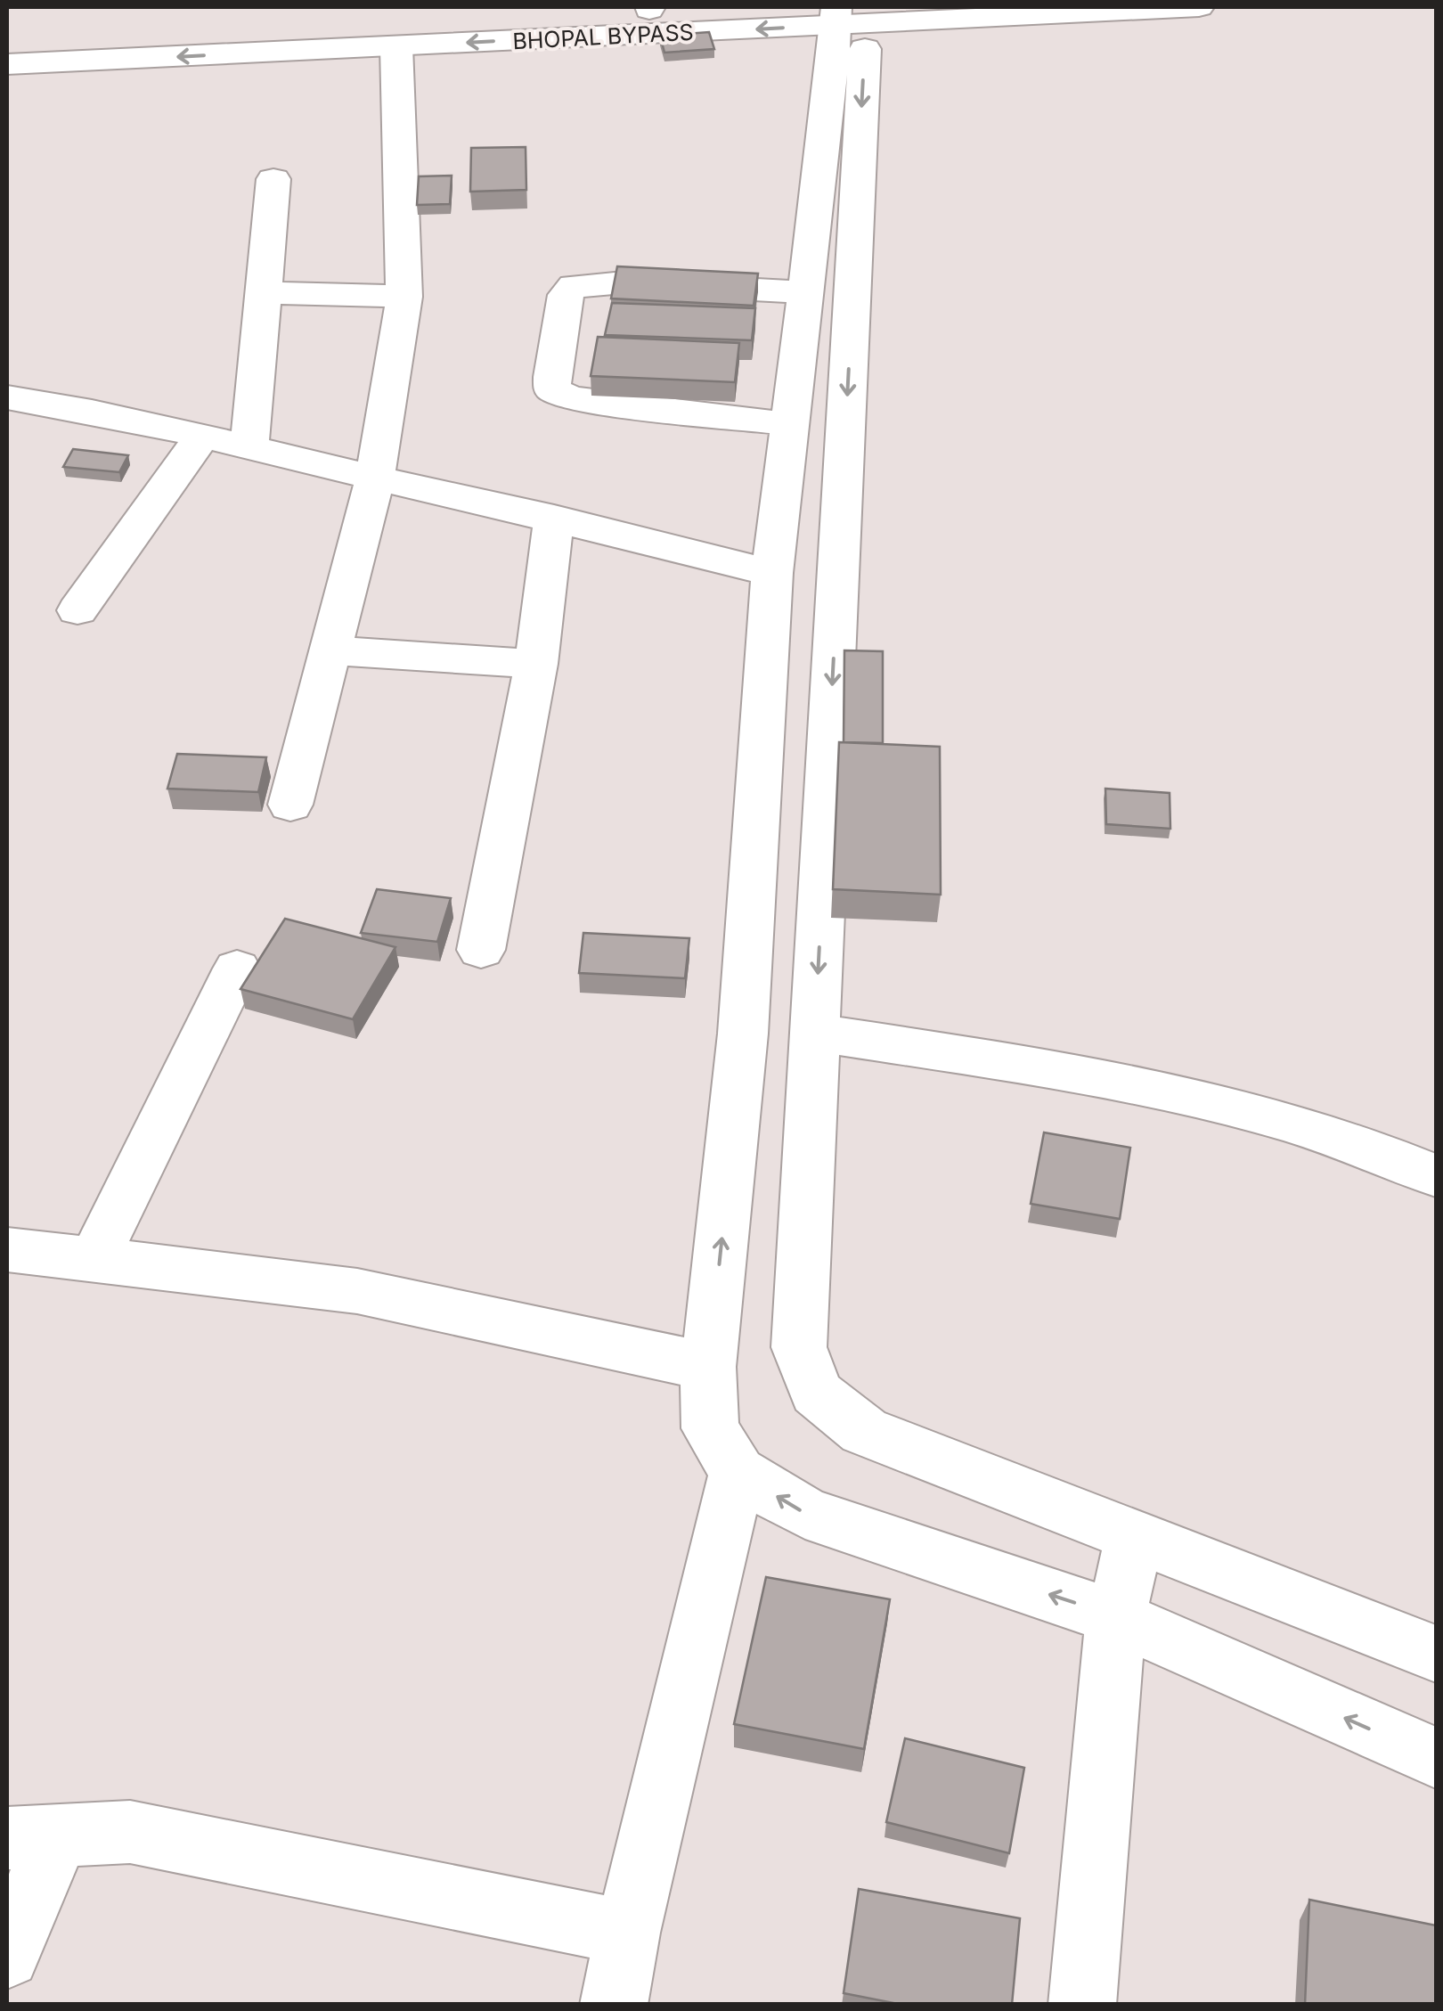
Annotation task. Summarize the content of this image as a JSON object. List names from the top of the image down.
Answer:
{
  "streets": {
    "street": ["BHOPAL BYPASS"]
  }
}
